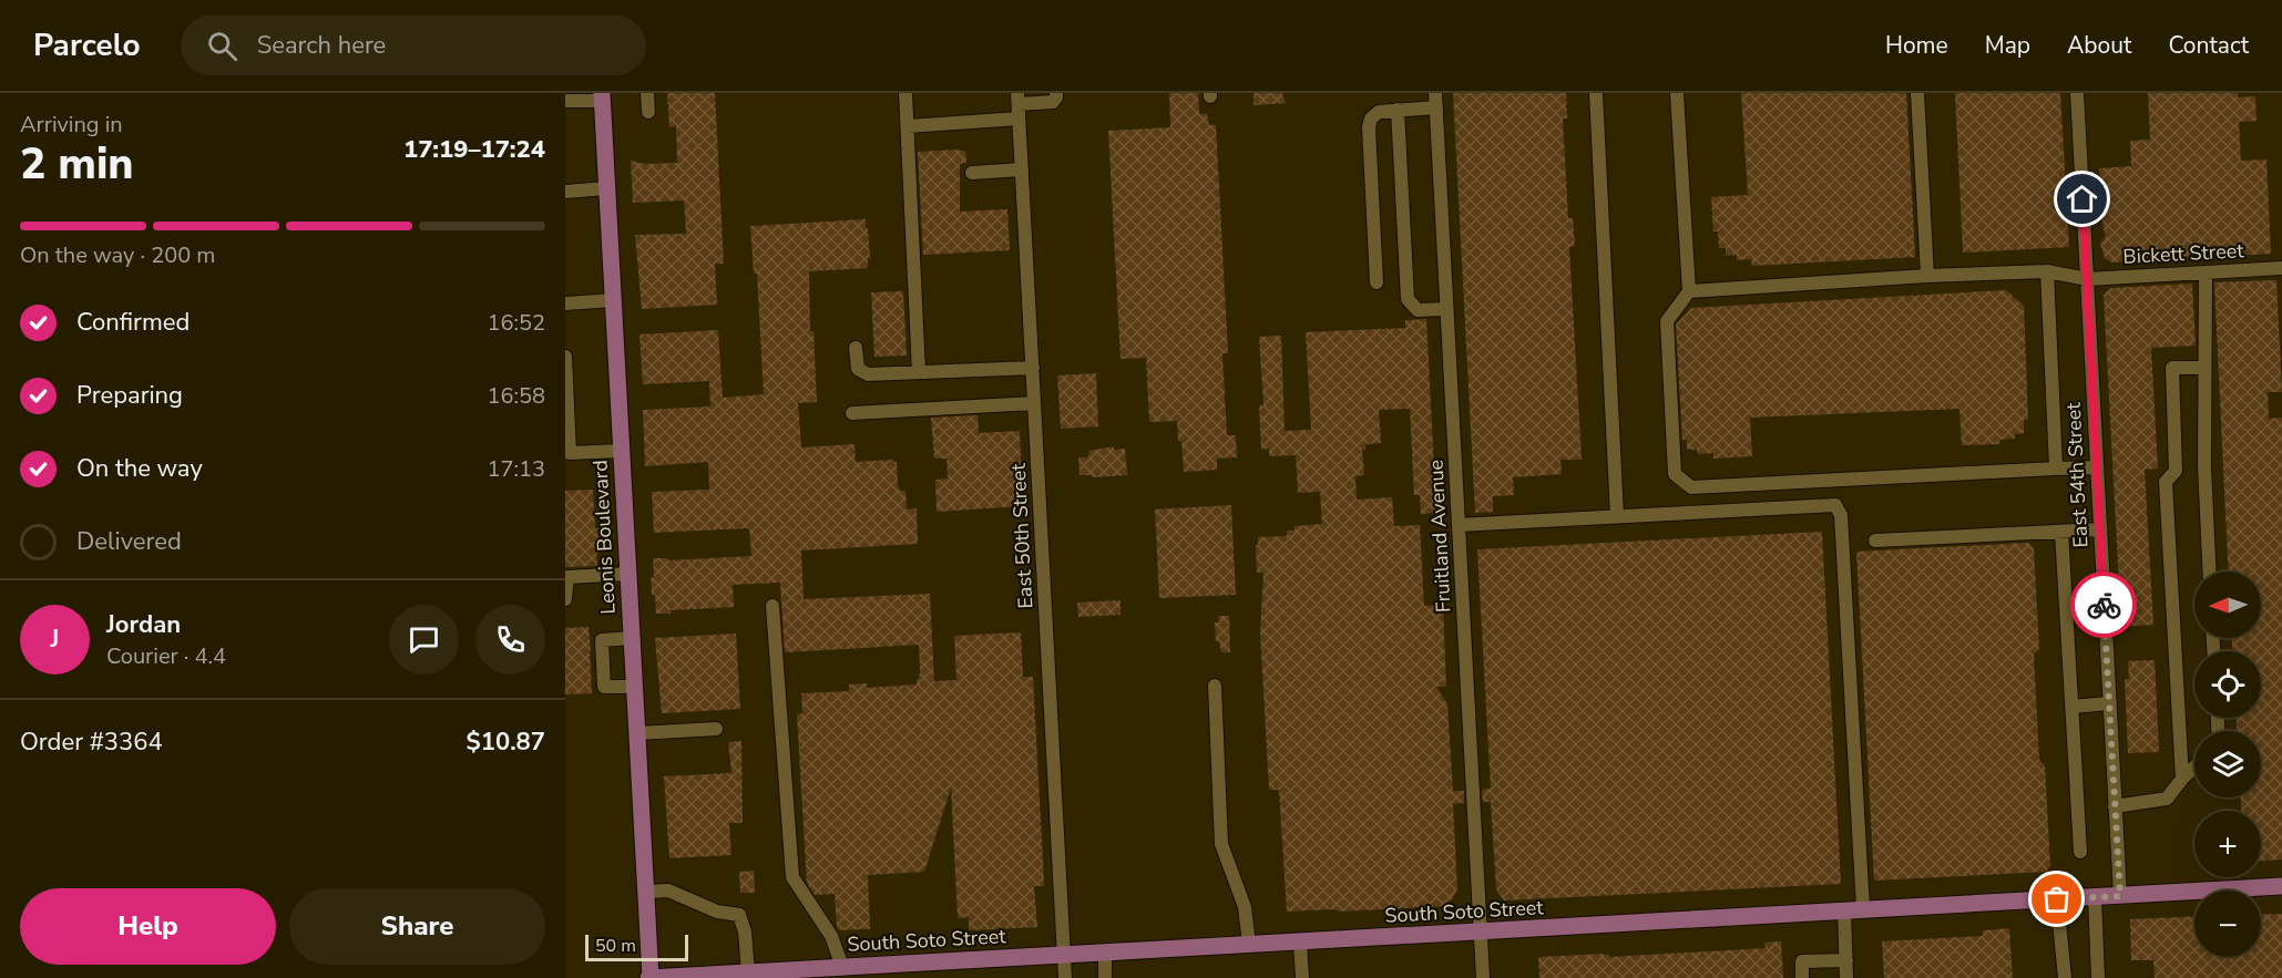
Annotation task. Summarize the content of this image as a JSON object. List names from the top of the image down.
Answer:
{
  "streets": {
    "main road": ["Leonis Boulevard", "South Soto Street"],
    "street": [
      "Bickett Street",
      "East 54th Street",
      "East 50th Street",
      "Fruitland Avenue"
    ]
  },
  "crossings": [
    ["Bickett Street", "East 54th Street"],
    ["East 54th Street", "South Soto Street"],
    ["East 50th Street", "South Soto Street"],
    ["Fruitland Avenue", "South Soto Street"],
    ["Leonis Boulevard", "South Soto Street"]
  ],
  "scale_bar": "50 m",
  "north": "left",
  "page": {
    "header": "Parcelo",
    "search": "Search here",
    "nav": [
      "Home",
      "Map",
      "About",
      "Contact"
    ],
    "heading": ["2 min", "Arriving in", "17:19–17:24"],
    "panel": [
      "Jordan",
      "Courier · 4.4",
      "Order #3364",
      "$10.87"
    ],
    "bar": "On the way · 200 m",
    "list": [
      ["Confirmed", "16:52"],
      ["Preparing", "16:58"],
      ["On the way", "17:13"],
      "Delivered"
    ],
    "map_buttons": ["+", "−"],
    "round": "J",
    "buttons": ["Help", "Share"],
    "scale": "50 m"
  }
}
